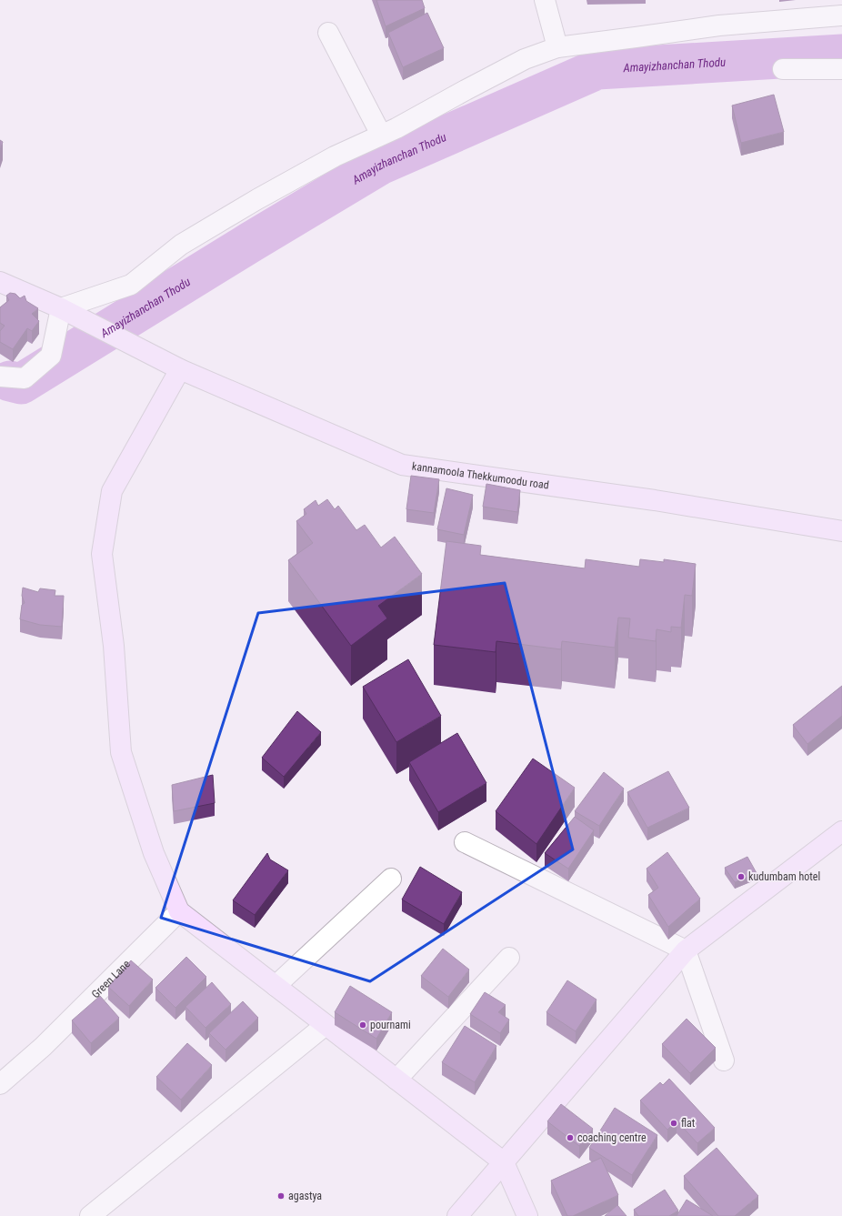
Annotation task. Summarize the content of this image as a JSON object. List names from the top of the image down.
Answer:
{
  "streets": {
    "street": ["kannamoola Thekkumoodu road", "Green Lane"]
  },
  "water": ["Amayizhanchan Thodu"],
  "places": [
    "kudumbam hotel",
    "pournami",
    "flat",
    "coaching centre",
    "agastya"
  ]
}
